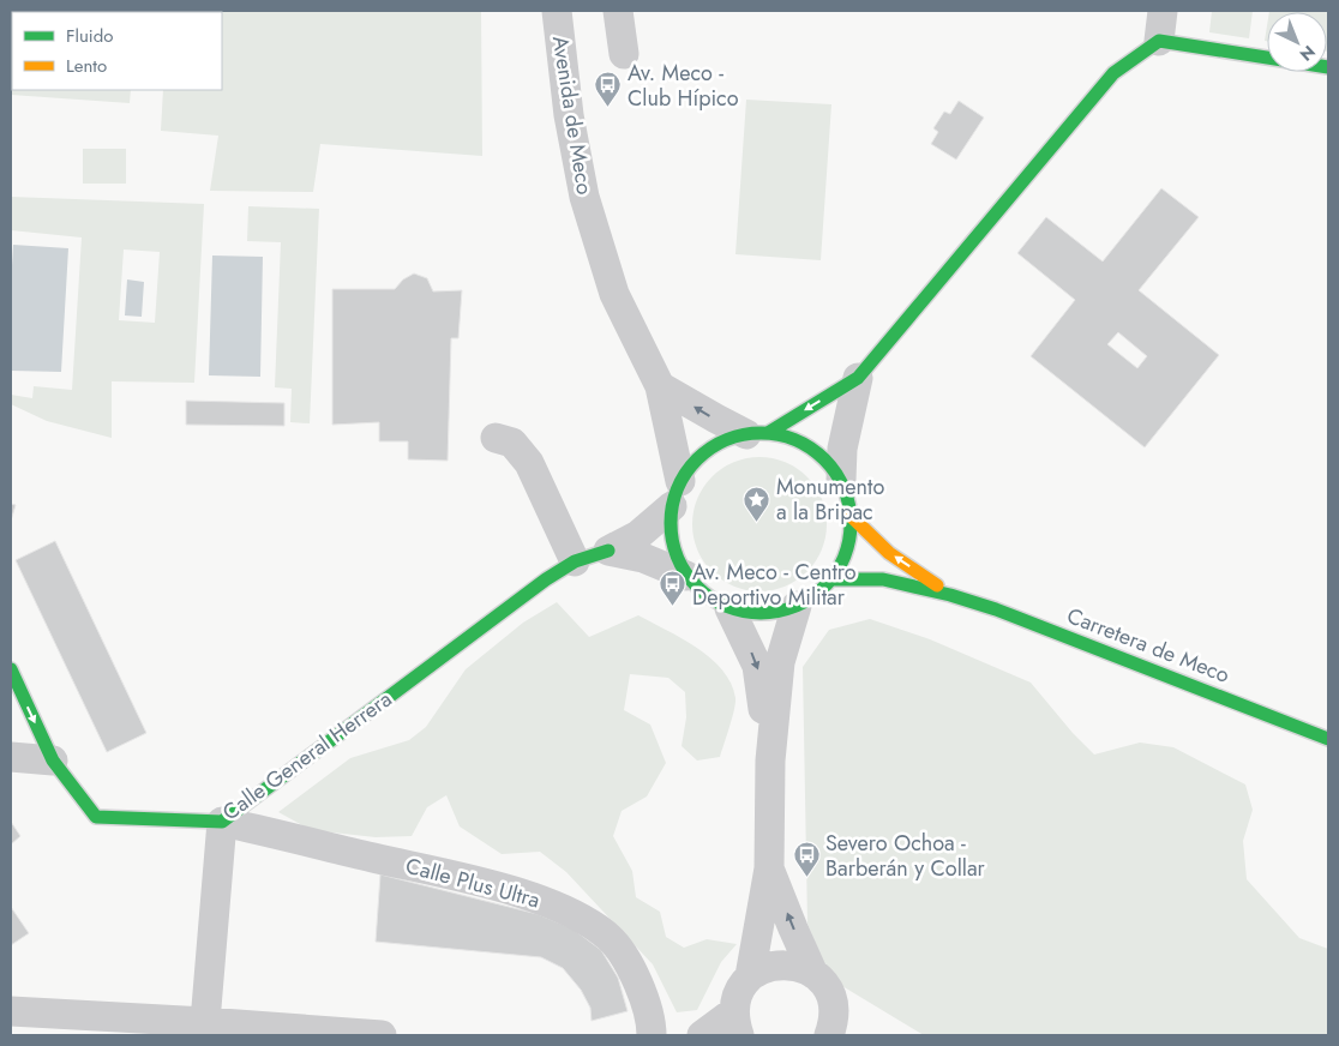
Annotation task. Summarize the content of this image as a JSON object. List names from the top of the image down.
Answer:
{
  "streets": {
    "street": [
      "Avenida de Meco",
      "Carretera de Meco",
      "Calle General Herrera",
      "Calle Plus Ultra"
    ]
  },
  "crossings": [
    ["Avenida de Meco", "Calle General Herrera"],
    ["Calle General Herrera", "Calle Plus Ultra"]
  ],
  "places": {
    "bus stop": ["Av. Meco - Club Hípico", "Av. Meco - Centro Deportivo Militar", "Severo Ochoa - Barberán y Collar"],
    "place": ["Monumento a la Bripac"]
  },
  "legend": ["Fluido", "Lento"],
  "north": "bottom right"
}
